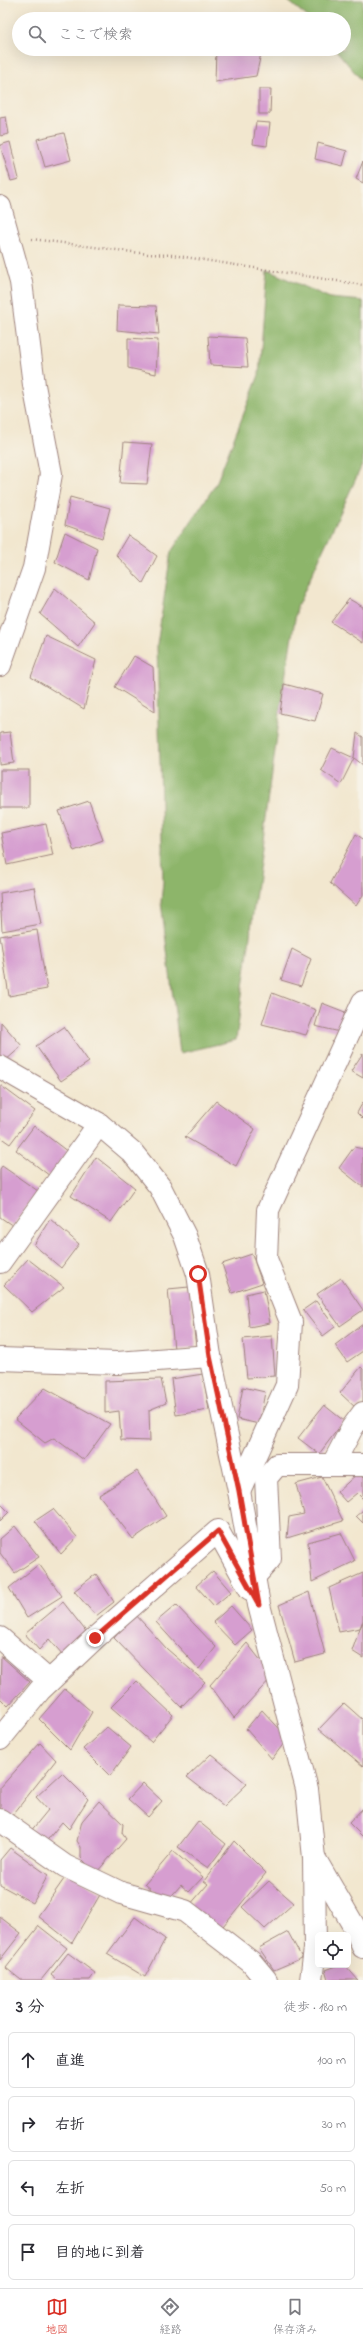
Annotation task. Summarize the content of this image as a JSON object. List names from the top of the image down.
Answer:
{
  "page": {
    "search": "ここで検索",
    "heading": ["3 分", "徒歩 · 180 m"],
    "list": [
      ["直進", "100 m"],
      ["右折", "30 m"],
      ["左折", "50 m"],
      "目的地に到着"
    ],
    "nav": ["地図", "経路", "保存済み"]
  }
}
